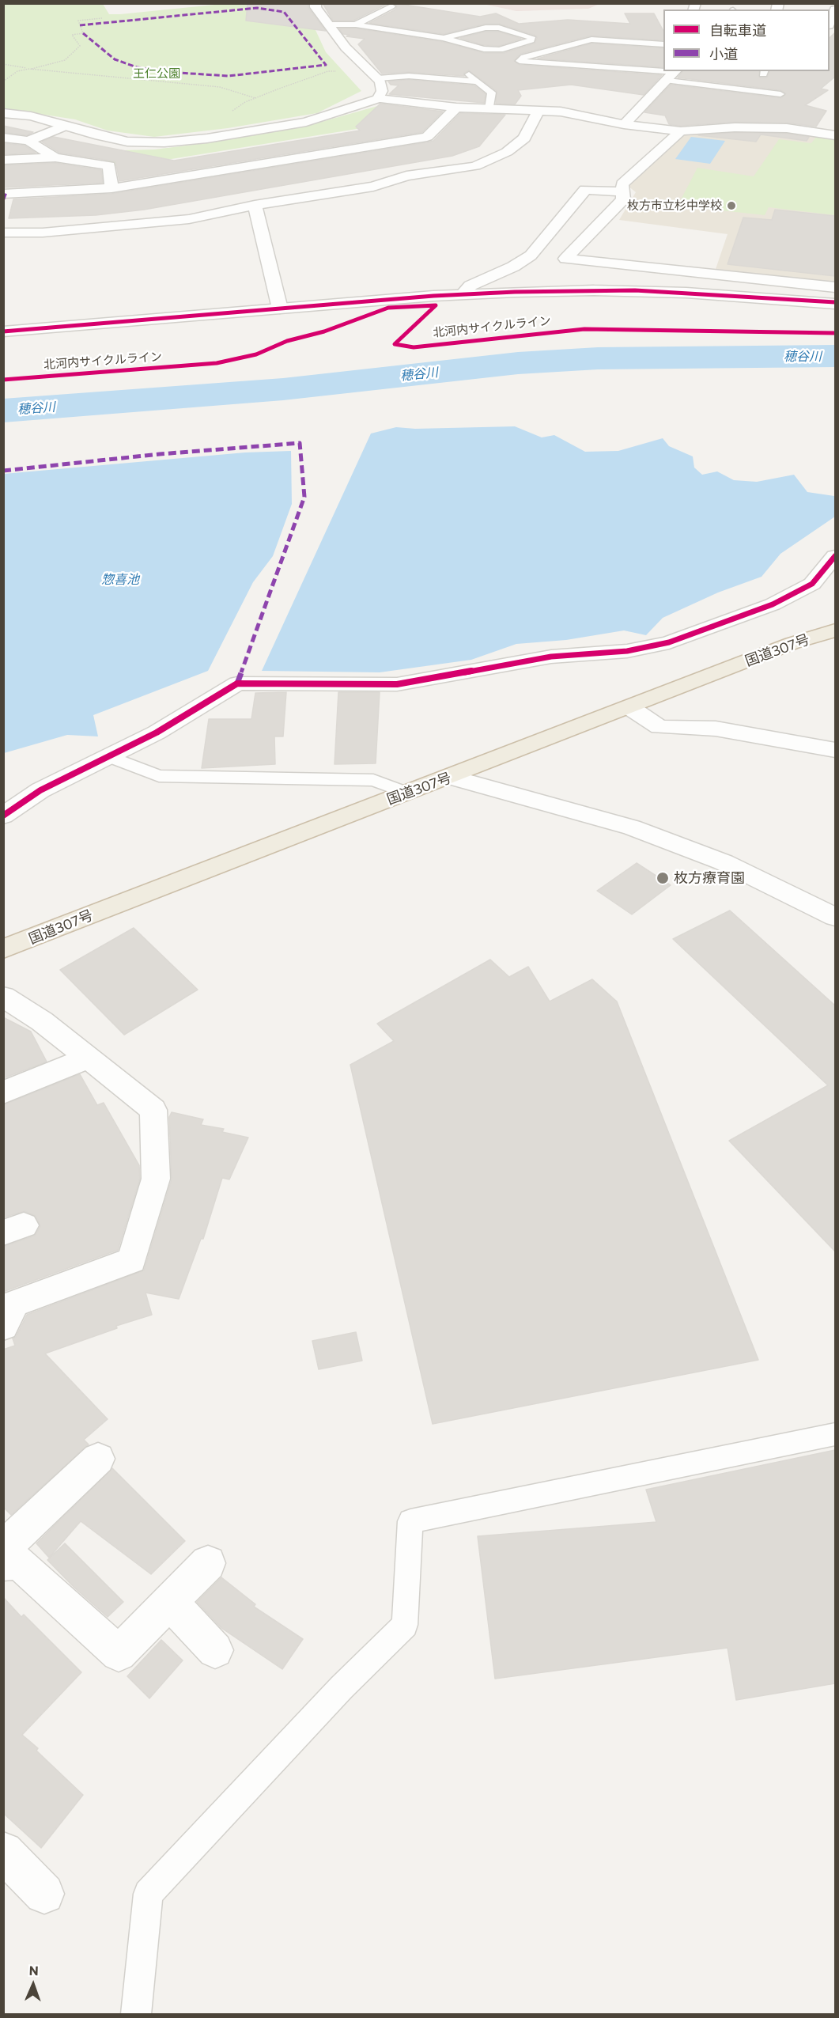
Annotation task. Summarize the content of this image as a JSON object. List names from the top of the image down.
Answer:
{
  "streets": {
    "highway": ["国道307号"],
    "cycle path": ["北河内サイクルライン"]
  },
  "water": ["穂谷川", "惣喜池"],
  "parks": ["王仁公園"],
  "places": ["枚方市立杉中学校", "枚方療育園"],
  "legend": ["自転車道", "小道"],
  "north": "top"
}
